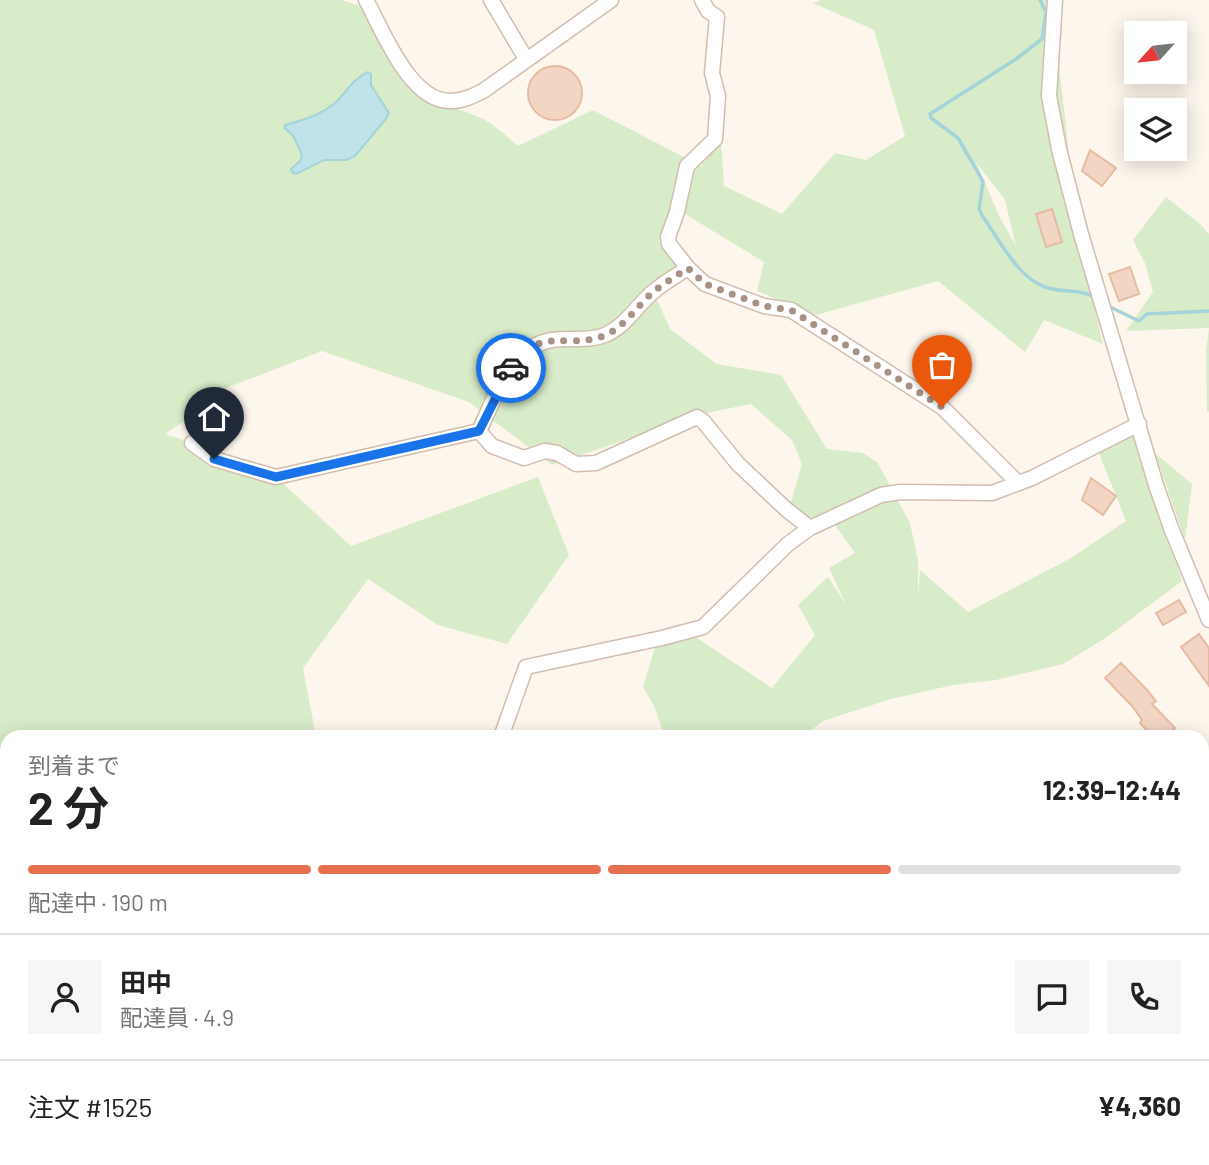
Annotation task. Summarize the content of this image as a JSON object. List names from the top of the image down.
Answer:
{
  "north": "bottom left",
  "page": {
    "heading": ["2 分", "到着まで", "12:39–12:44"],
    "panel": [
      "田中",
      "配達員 · 4.9",
      "注文 #1525",
      "¥4,360"
    ],
    "bar": "配達中 · 190 m"
  }
}
